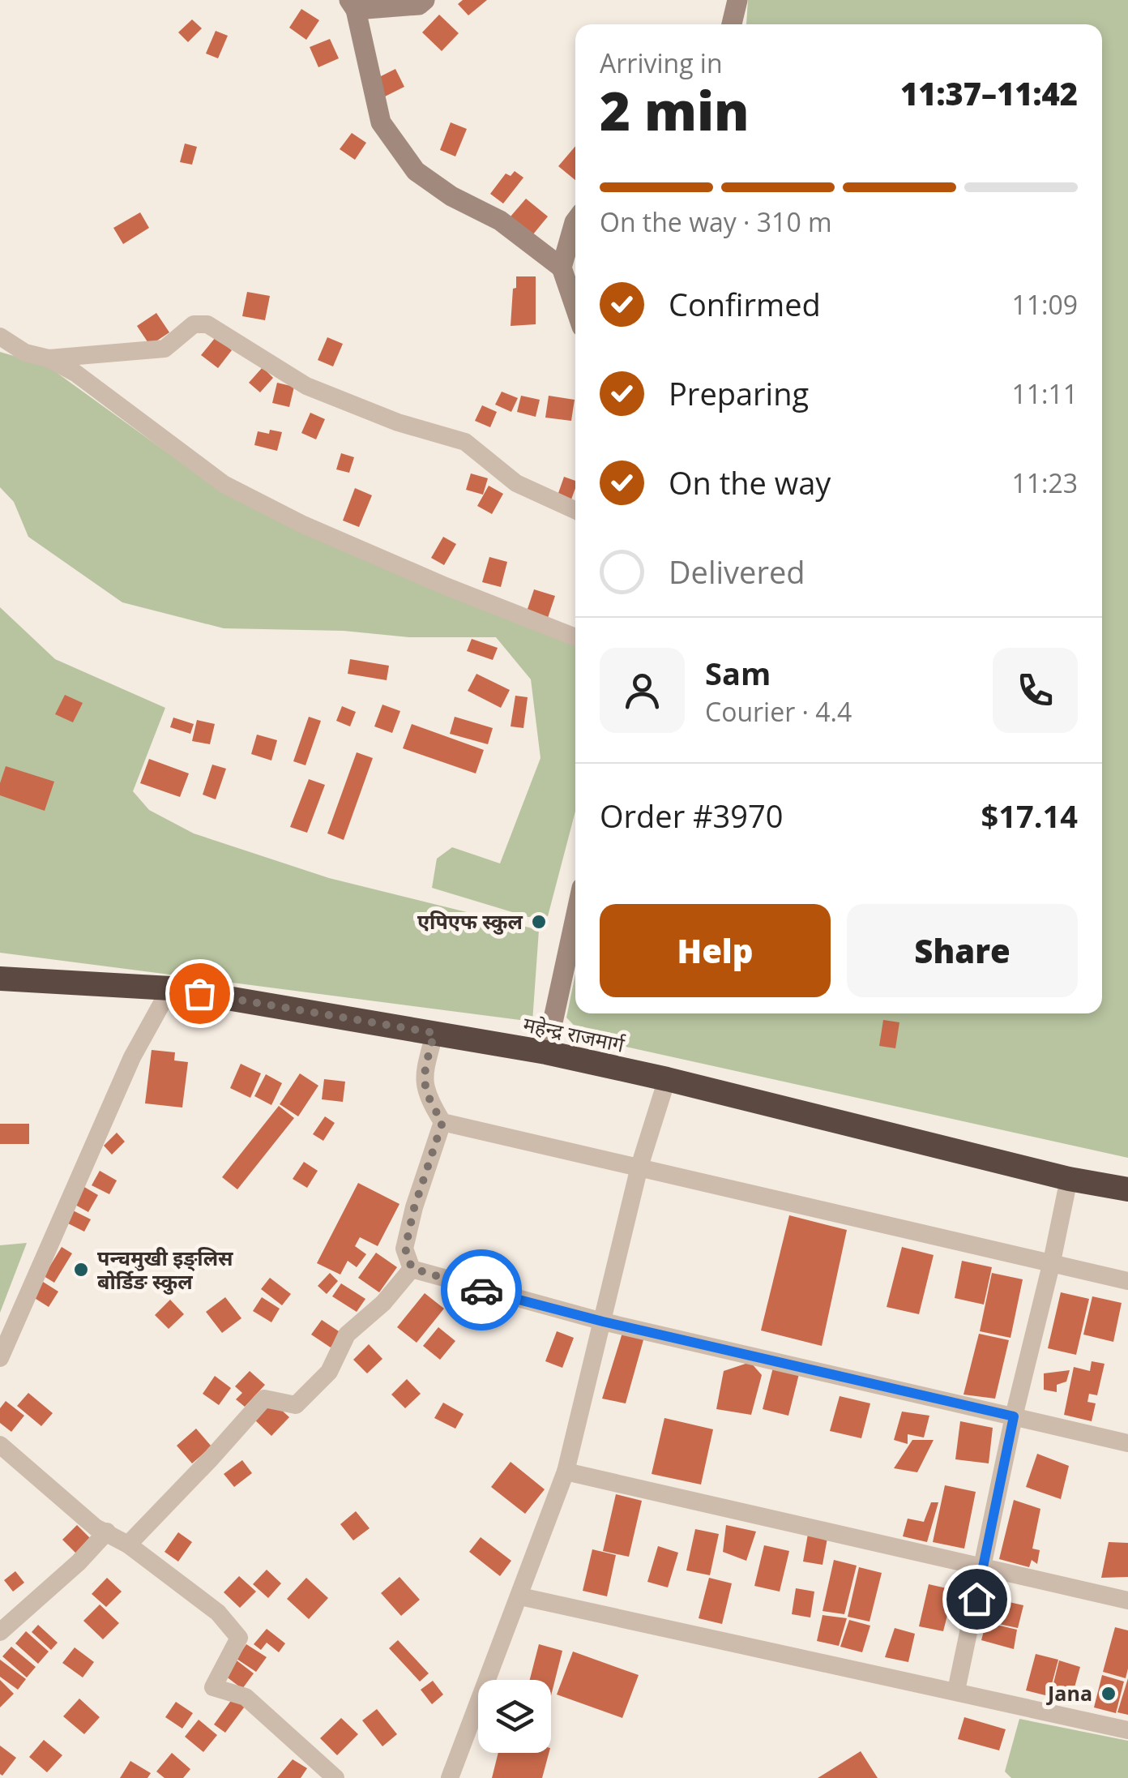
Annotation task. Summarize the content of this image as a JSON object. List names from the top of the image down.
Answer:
{
  "streets": {
    "highway": ["महेन्द्र राजमार्ग"]
  },
  "places": ["एपिएफ स्कुल", "पन्चमुखी इङ्लिस बोर्डिङ स्कुल", "Jana"],
  "page": {
    "heading": ["2 min", "Arriving in", "11:37–11:42"],
    "panel": [
      "Sam",
      "Courier · 4.4",
      "Order #3970",
      "$17.14"
    ],
    "bar": "On the way · 310 m",
    "list": [
      ["Confirmed", "11:09"],
      ["Preparing", "11:11"],
      ["On the way", "11:23"],
      "Delivered"
    ],
    "buttons": ["Help", "Share"]
  }
}
